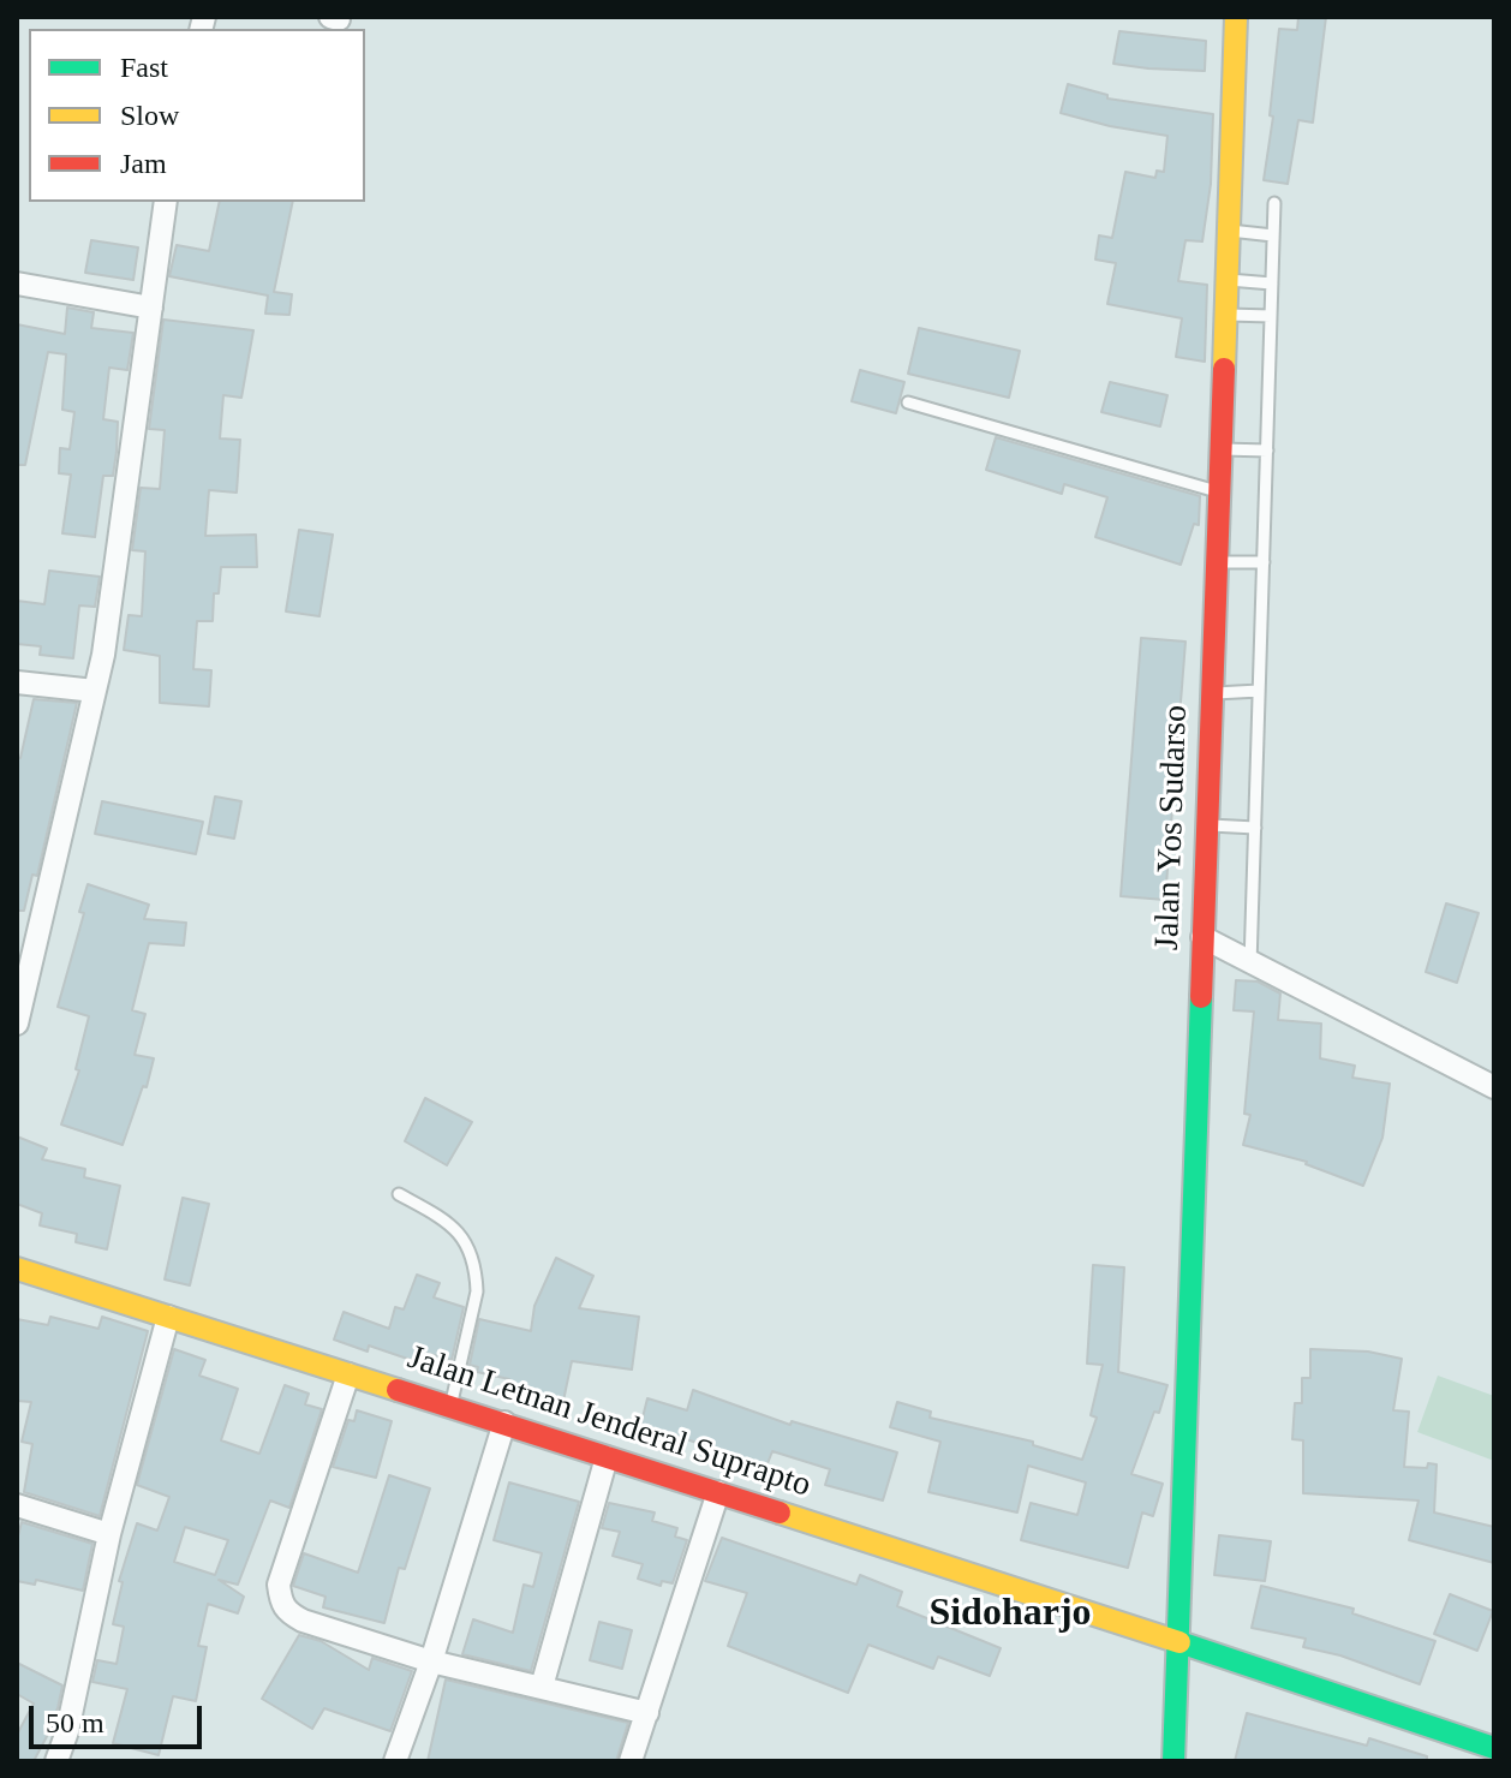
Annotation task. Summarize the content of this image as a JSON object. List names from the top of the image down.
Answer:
{
  "streets": {
    "main road": ["Jalan Yos Sudarso", "Jalan Letnan Jenderal Suprapto"]
  },
  "crossings": [
    ["Jalan Yos Sudarso", "Jalan Letnan Jenderal Suprapto"]
  ],
  "districts": ["Sidoharjo"],
  "legend": ["Fast", "Slow", "Jam"],
  "scale_bar": "50 m"
}
